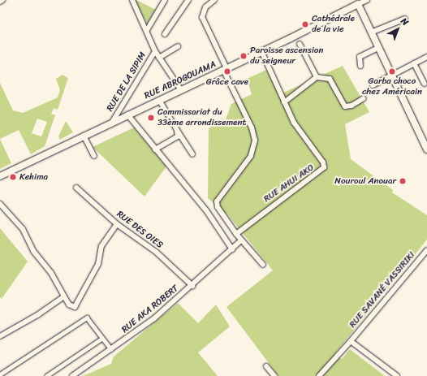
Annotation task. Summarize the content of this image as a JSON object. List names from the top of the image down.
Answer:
{
  "streets": {
    "street": [
      "RUE ABROGOUAMA",
      "RUE DE LA SIPIM",
      "RUE AHUI AKO",
      "RUE DES OIES",
      "RUE SAVANÉ VASSIRIKI",
      "RUE AKA ROBERT"
    ]
  },
  "crossings": [
    ["RUE ABROGOUAMA", "RUE DE LA SIPIM"],
    ["RUE ABROGOUAMA", "RUE AHUI AKO"],
    ["RUE DES OIES", "RUE AKA ROBERT"]
  ],
  "places": [
    "Cathédrale de la vie",
    "Paroisse ascension du seigneur",
    "Grâce cave",
    "Garba choco chez Américain",
    "Commissariat du 33ème arrondissement",
    "Kehima",
    "Nouroul Anouar"
  ],
  "north": "top right"
}
